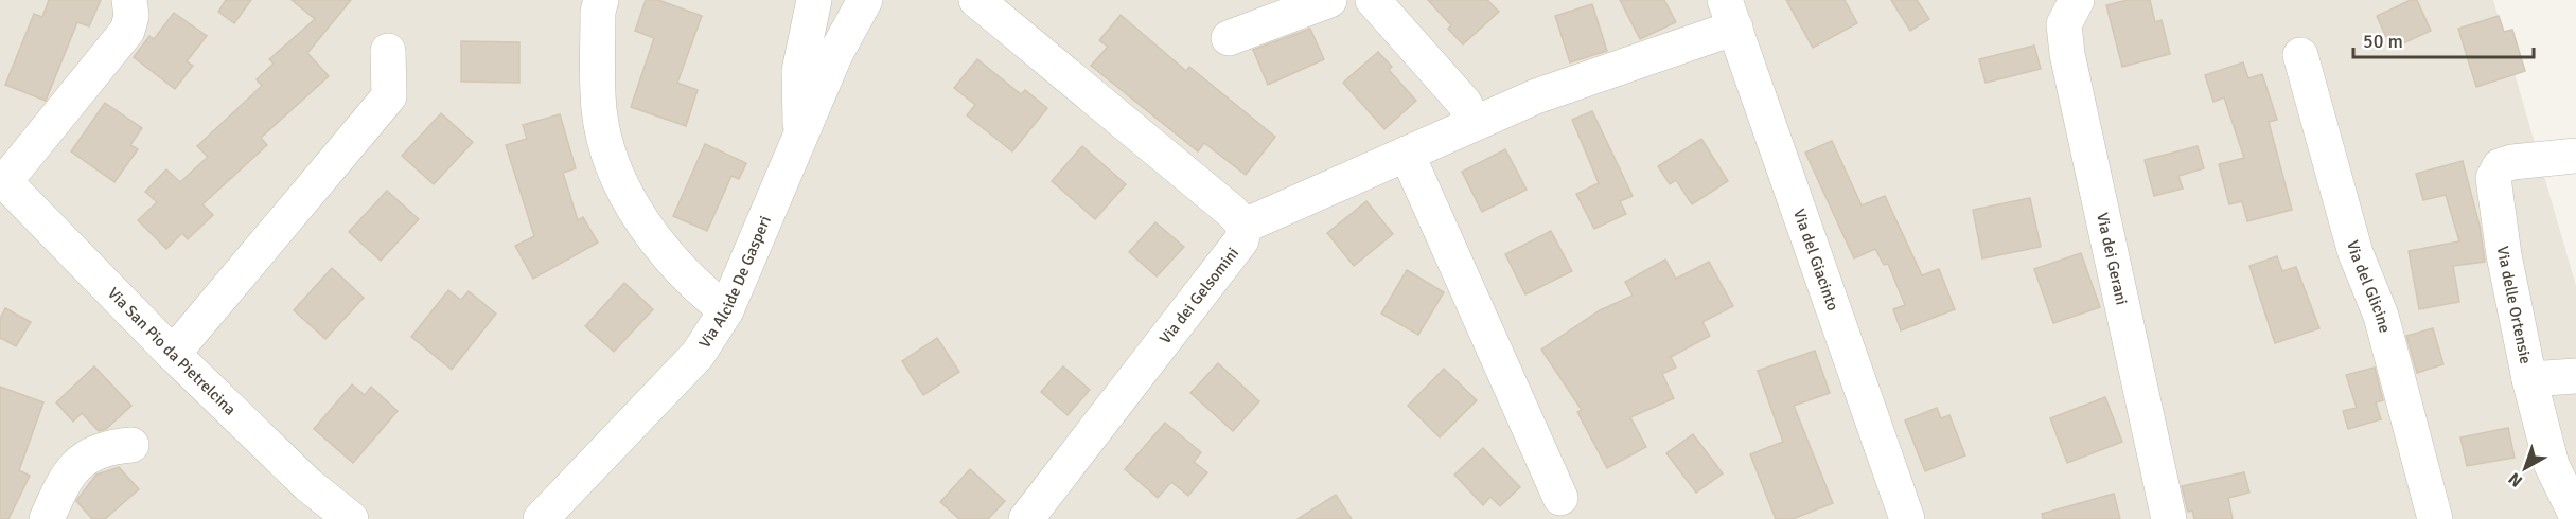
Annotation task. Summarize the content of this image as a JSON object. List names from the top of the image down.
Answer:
{
  "streets": {
    "street": [
      "Via dei Gerani",
      "Via del Giacinto",
      "Via Alcide De Gasperi",
      "Via del Glicine",
      "Via dei Gelsomini",
      "Via delle Ortensie",
      "Via San Pio da Pietrelcina"
    ]
  },
  "scale_bar": "50 m",
  "north": "bottom left"
}
